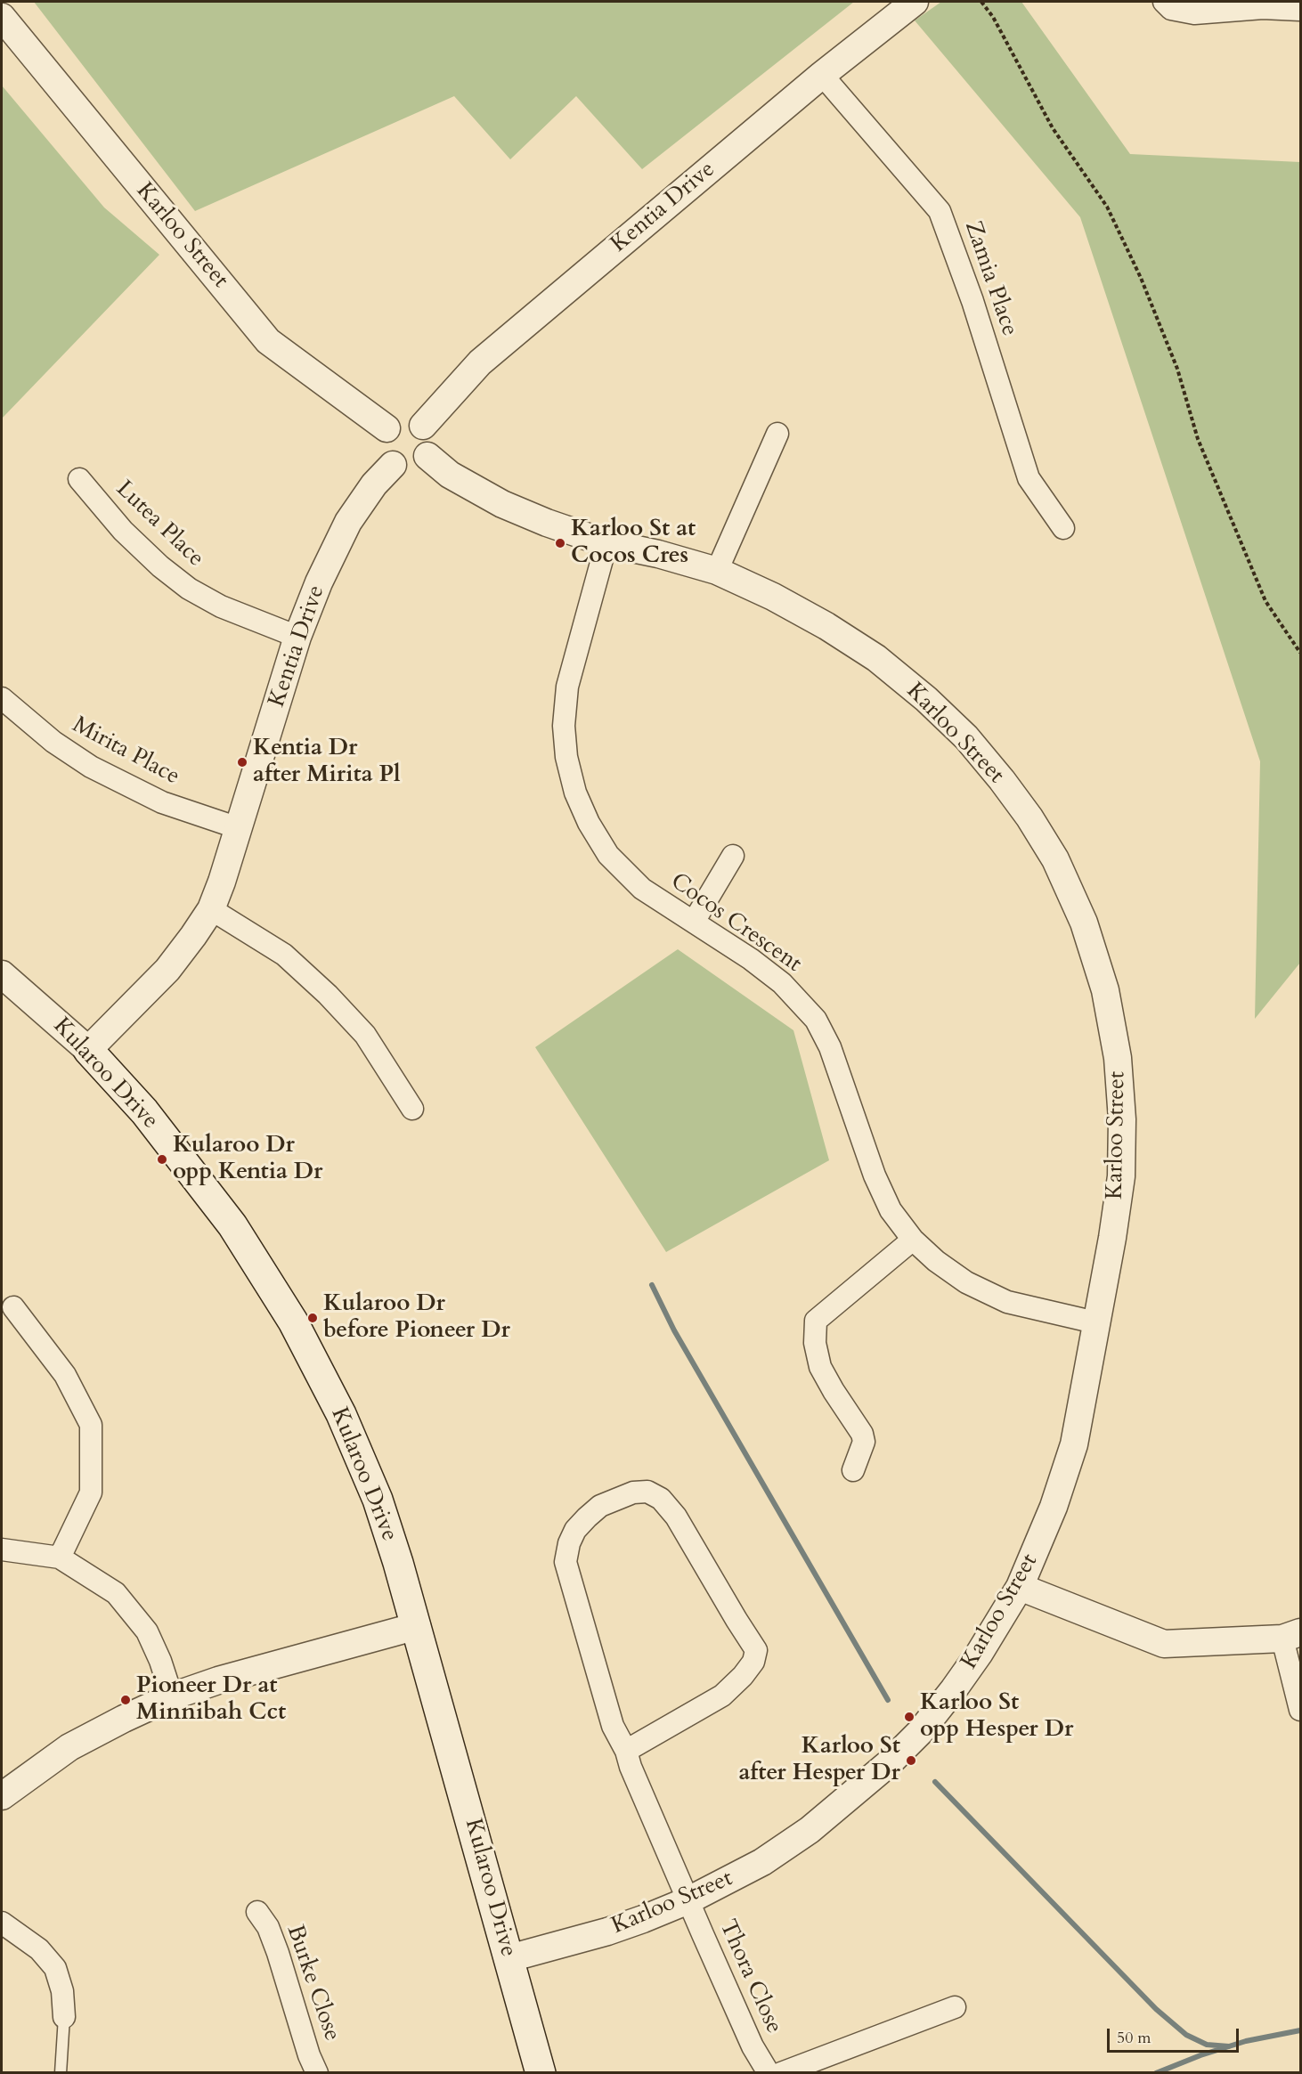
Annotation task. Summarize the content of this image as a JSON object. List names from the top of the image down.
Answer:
{
  "streets": {
    "main road": ["Kularoo Drive"],
    "street": [
      "Kentia Drive",
      "Karloo Street",
      "Zamia Place",
      "Lutea Place",
      "Mirita Place",
      "Cocos Crescent",
      "Thora Close",
      "Burke Close"
    ]
  },
  "crossings": [
    ["Kentia Drive", "Karloo Street"],
    ["Kentia Drive", "Zamia Place"],
    ["Kentia Drive", "Lutea Place"],
    ["Kentia Drive", "Mirita Place"],
    ["Kentia Drive", "Kularoo Drive"],
    ["Karloo Street", "Cocos Crescent"],
    ["Karloo Street", "Kularoo Drive"],
    ["Karloo Street", "Thora Close"]
  ],
  "places": [
    "Karloo St at Cocos Cres",
    "Kentia Dr after Mirita Pl",
    "Kularoo Dr opp Kentia Dr",
    "Kularoo Dr before Pioneer Dr",
    "Pioneer Dr at Minnibah Cct",
    "Karloo St opp Hesper Dr",
    "Karloo St after Hesper Dr"
  ],
  "scale_bar": "50 m"
}
